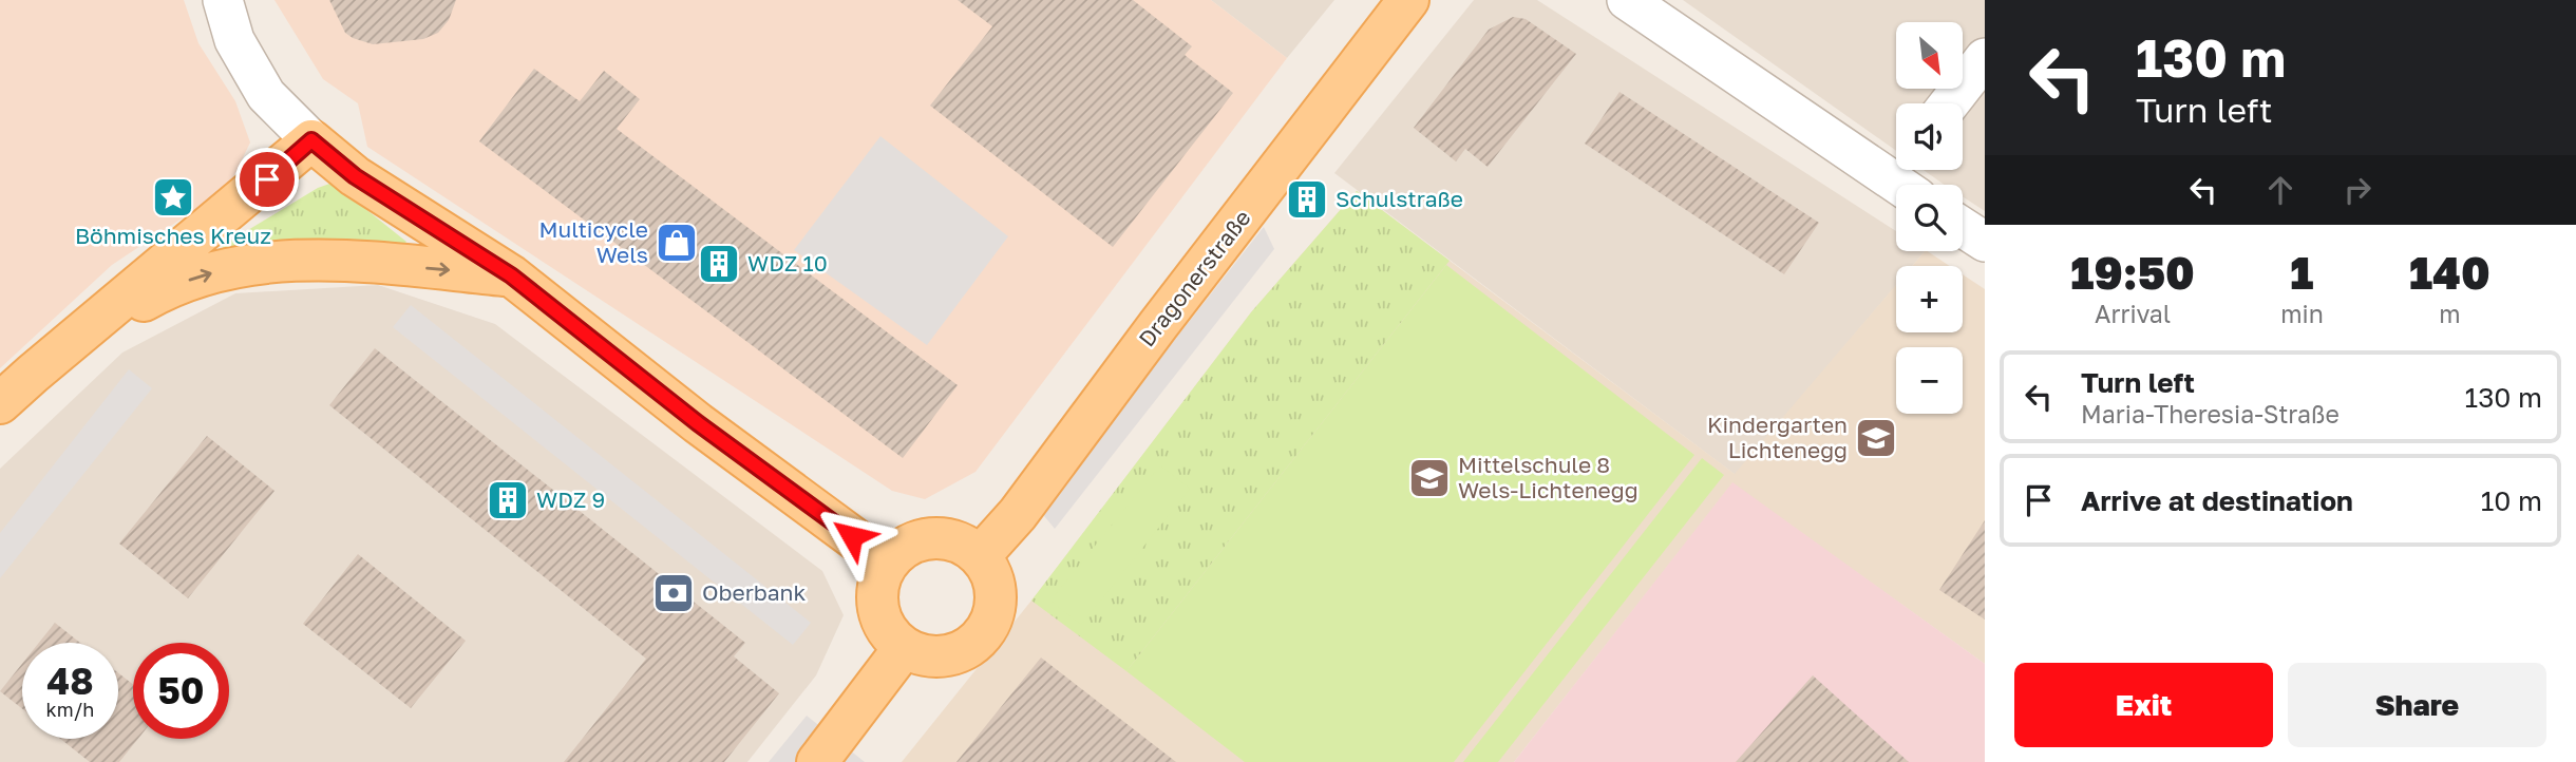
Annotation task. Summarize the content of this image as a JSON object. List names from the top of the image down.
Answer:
{
  "streets": {
    "main road": ["Dragonerstraße"]
  },
  "places": {
    "place": ["Böhmisches Kreuz"],
    "building": ["Schulstraße", "WDZ 10", "WDZ 9"],
    "shop": ["Multicycle Wels"],
    "school or university": ["Kindergarten Lichtenegg", "Mittelschule 8 Wels-Lichtenegg"],
    "bank": ["Oberbank"]
  },
  "north": "bottom right",
  "page": {
    "turn": ["130 m", "Turn left"],
    "map_buttons": ["+", "−"],
    "eta": [
      "19:50",
      "Arrival",
      "1",
      "min",
      "140",
      "m"
    ],
    "list": [
      {
        "name": "Turn left",
        "note": "Maria-Theresia-Straße",
        "value": "130 m"
      },
      {
        "name": "Arrive at destination",
        "value": "10 m"
      }
    ],
    "speed": "48 km/h",
    "limit": "50",
    "buttons": ["Exit", "Share"]
  }
}
